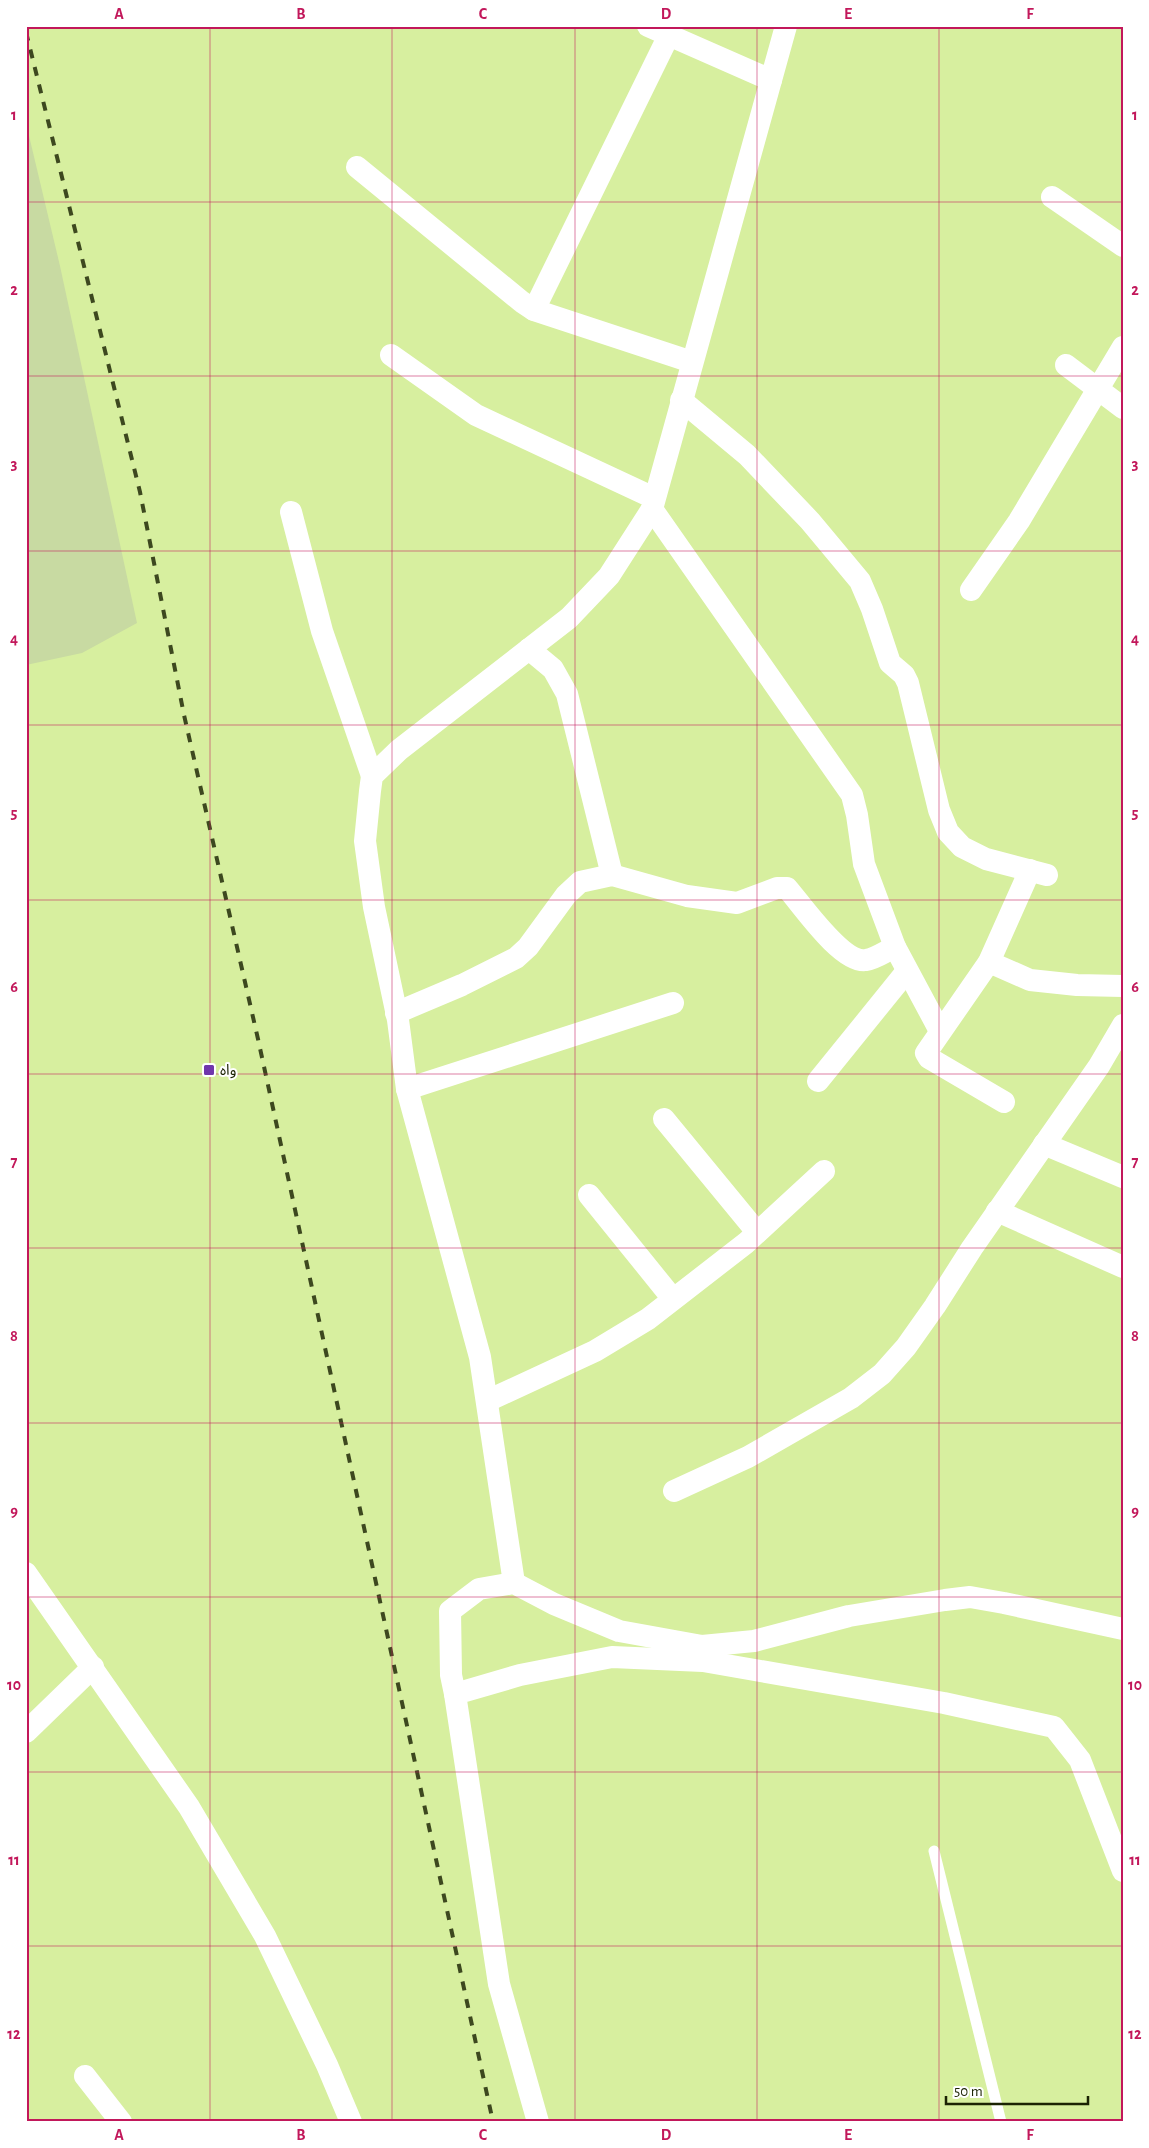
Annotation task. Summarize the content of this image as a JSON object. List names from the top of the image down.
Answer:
{
  "places": {
    "transit": ["واہ"]
  },
  "scale_bar": "50 m",
  "grid": {
    "columns": [
      "A",
      "B",
      "C",
      "D",
      "E",
      "F"
    ],
    "rows": [
      "1",
      "2",
      "3",
      "4",
      "5",
      "6",
      "7",
      "8",
      "9",
      "10",
      "11",
      "12"
    ]
  }
}
